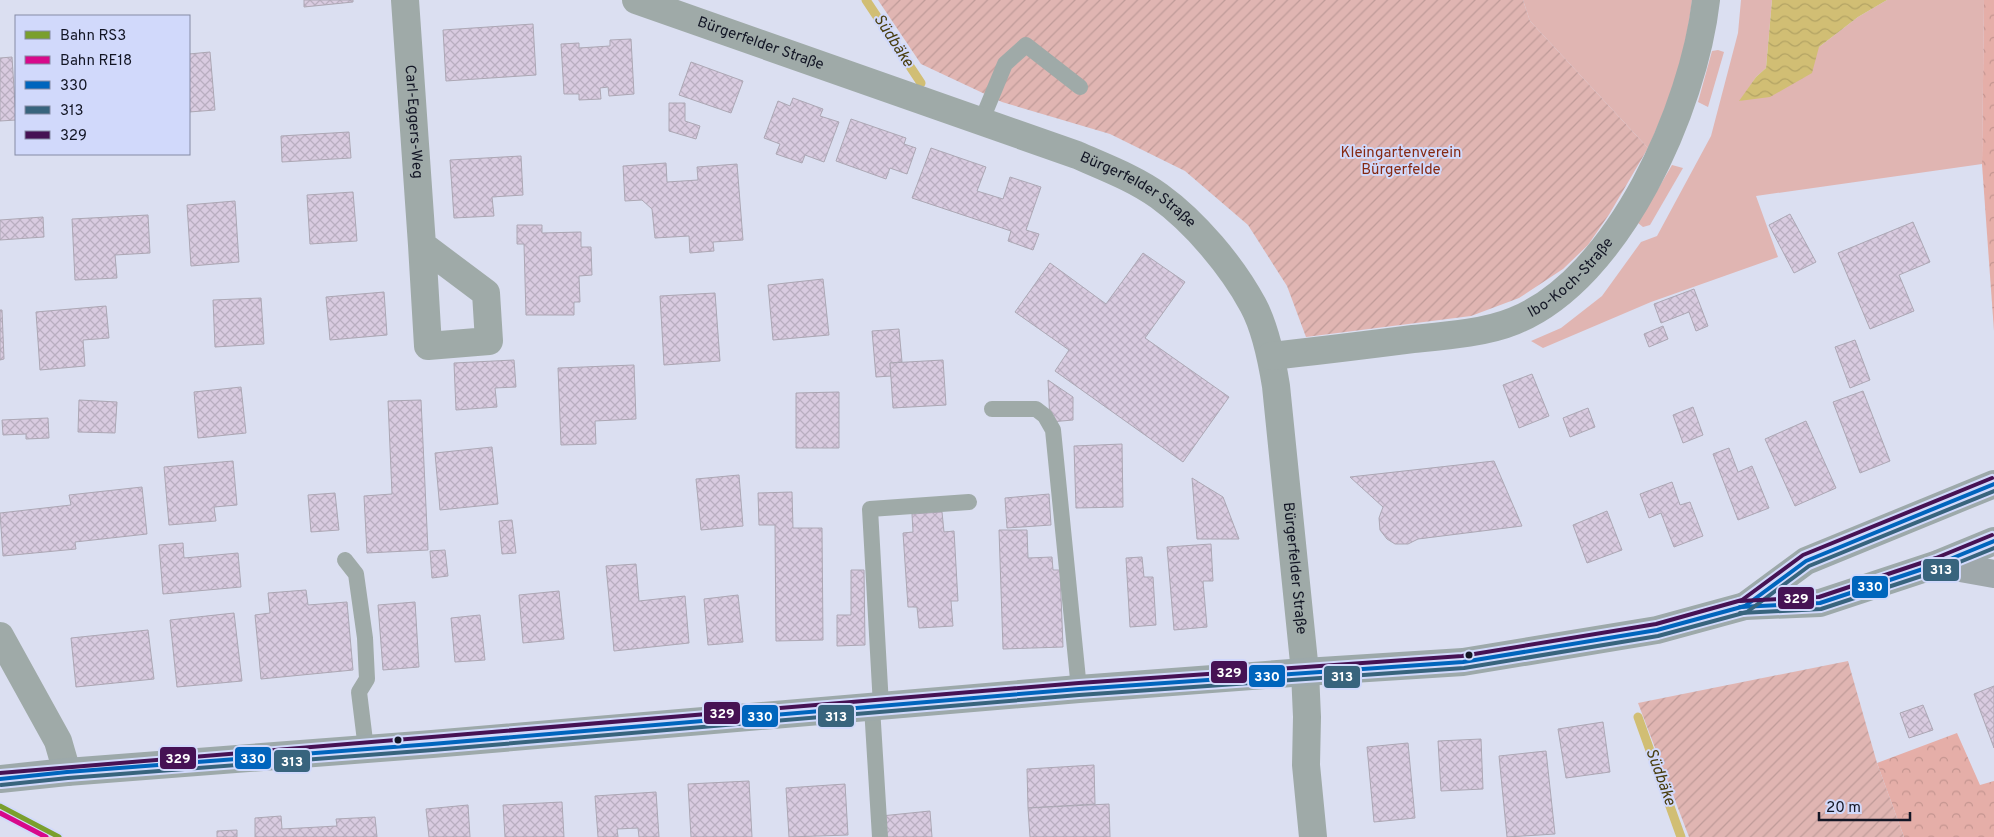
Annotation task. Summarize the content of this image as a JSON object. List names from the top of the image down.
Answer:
{
  "streets": {
    "street": ["Bürgerfelder Straße", "Carl-Eggers-Weg", "Ibo-Koch-Straße"]
  },
  "crossings": [
    ["Bürgerfelder Straße", "Ibo-Koch-Straße"]
  ],
  "water": ["Südbäke"],
  "parks": ["Kleingartenverein Bürgerfelde"],
  "lines": [
    "transit line 329",
    "transit line 330",
    "transit line 313",
    "rail line RS3",
    "rail line RE18"
  ],
  "legend": [
    "Bahn RS3",
    "Bahn RE18",
    "330",
    "313",
    "329"
  ],
  "scale_bar": "20 m"
}
